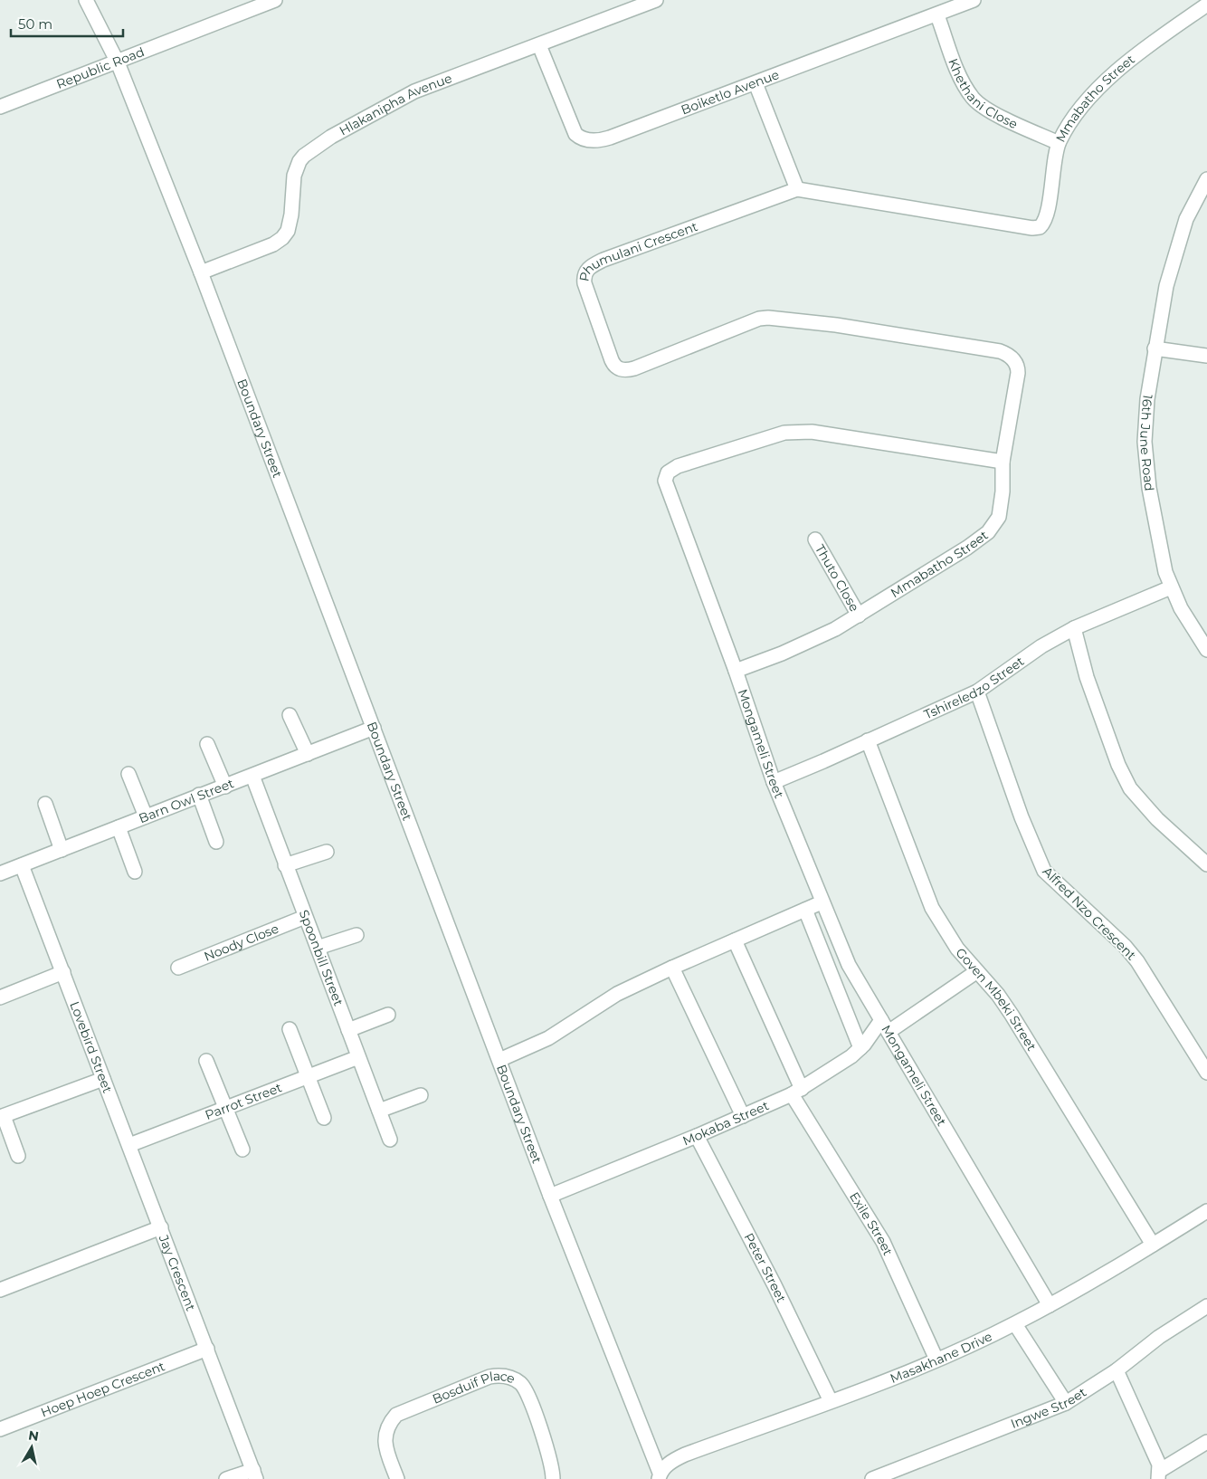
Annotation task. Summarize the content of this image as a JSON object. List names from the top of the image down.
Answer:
{
  "streets": {
    "street": [
      "Republic Road",
      "Khethani Close",
      "Boiketlo Avenue",
      "Mmabatho Street",
      "Hlakanipha Avenue",
      "Phumulani Crescent",
      "Boundary Street",
      "16th June Road",
      "Thuto Close",
      "Tshireledzo Street",
      "Mongameli Street",
      "Barn Owl Street",
      "Alfred Nzo Crescent",
      "Noody Close",
      "Spoonbill Street",
      "Goven Mbeki Street",
      "Lovebird Street",
      "Parrot Street",
      "Mokaba Street",
      "Exile Street",
      "Peter Street",
      "Jay Crescent",
      "Masakhane Drive",
      "Hoep Hoep Crescent",
      "Bosduif Place",
      "Ingwe Street"
    ]
  },
  "crossings": [
    ["Republic Road", "Boundary Street"],
    ["Khethani Close", "Boiketlo Avenue"],
    ["Khethani Close", "Mmabatho Street"],
    ["Boiketlo Avenue", "Hlakanipha Avenue"],
    ["Mmabatho Street", "Phumulani Crescent"],
    ["Mmabatho Street", "Thuto Close"],
    ["Mmabatho Street", "Mongameli Street"],
    ["Hlakanipha Avenue", "Boundary Street"],
    ["Boundary Street", "Barn Owl Street"],
    ["Boundary Street", "Mokaba Street"],
    ["Boundary Street", "Masakhane Drive"],
    ["16th June Road", "Tshireledzo Street"],
    ["Tshireledzo Street", "Mongameli Street"],
    ["Tshireledzo Street", "Alfred Nzo Crescent"],
    ["Tshireledzo Street", "Goven Mbeki Street"],
    ["Mongameli Street", "Mokaba Street"],
    ["Mongameli Street", "Masakhane Drive"],
    ["Barn Owl Street", "Spoonbill Street"],
    ["Barn Owl Street", "Lovebird Street"],
    ["Noody Close", "Spoonbill Street"],
    ["Spoonbill Street", "Parrot Street"],
    ["Goven Mbeki Street", "Masakhane Drive"],
    ["Lovebird Street", "Parrot Street"],
    ["Lovebird Street", "Jay Crescent"],
    ["Mokaba Street", "Exile Street"],
    ["Mokaba Street", "Peter Street"],
    ["Exile Street", "Masakhane Drive"],
    ["Peter Street", "Masakhane Drive"],
    ["Jay Crescent", "Hoep Hoep Crescent"]
  ],
  "scale_bar": "50 m",
  "north": "top"
}
